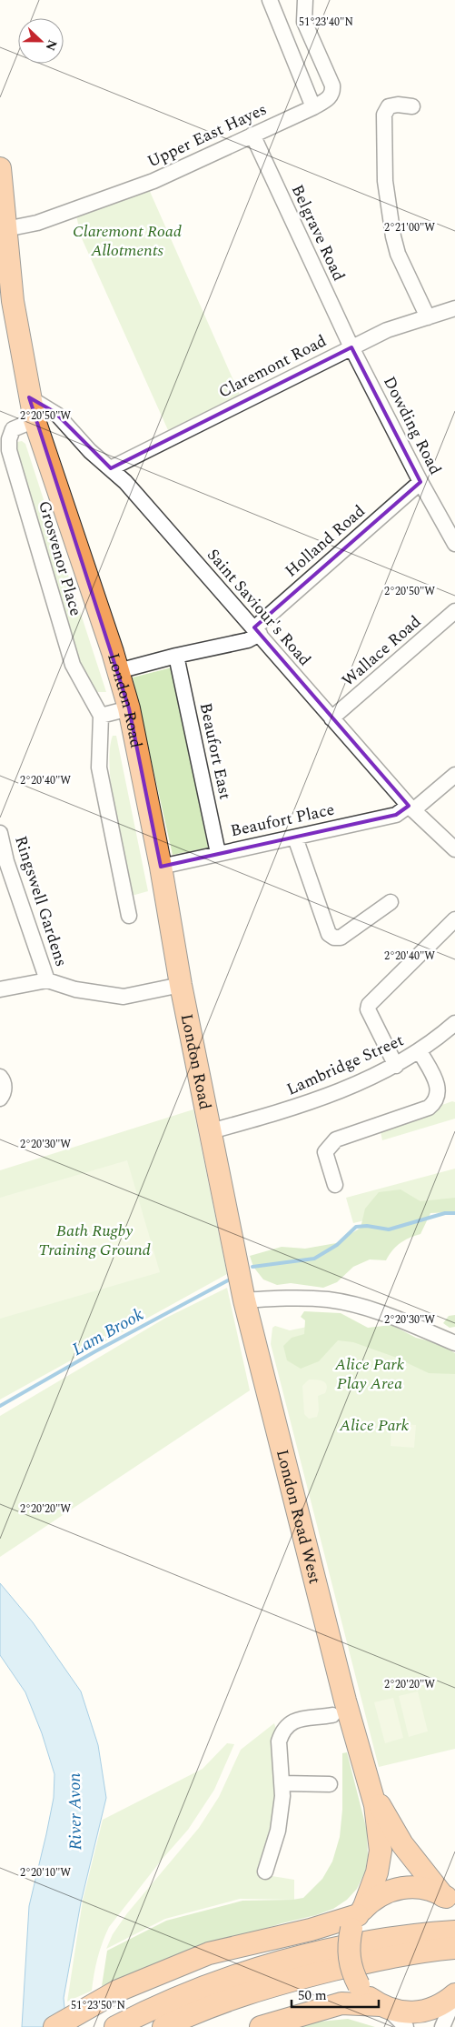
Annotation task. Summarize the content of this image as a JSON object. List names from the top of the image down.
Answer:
{
  "streets": {
    "highway": ["London Road", "London Road West"],
    "street": [
      "Upper East Hayes",
      "Belgrave Road",
      "Claremont Road",
      "Dowding Road",
      "Holland Road",
      "Grosvenor Place",
      "Saint Saviour's Road",
      "Wallace Road",
      "Beaufort East",
      "Beaufort Place",
      "Ringswell Gardens",
      "Lambridge Street"
    ]
  },
  "crossings": [
    ["Upper East Hayes", "Belgrave Road"],
    ["Upper East Hayes", "London Road"],
    ["Belgrave Road", "Claremont Road"],
    ["Belgrave Road", "Dowding Road"],
    ["Claremont Road", "Dowding Road"],
    ["Claremont Road", "Saint Saviour's Road"],
    ["Dowding Road", "Holland Road"],
    ["Holland Road", "Saint Saviour's Road"],
    ["Holland Road", "London Road"],
    ["Holland Road", "Beaufort East"],
    ["Grosvenor Place", "London Road"],
    ["Saint Saviour's Road", "Wallace Road"],
    ["Saint Saviour's Road", "London Road"],
    ["Saint Saviour's Road", "Beaufort Place"],
    ["London Road", "Beaufort Place"],
    ["London Road", "Lambridge Street"],
    ["London Road", "London Road West"],
    ["Beaufort East", "Beaufort Place"]
  ],
  "water": ["Lam Brook", "River Avon"],
  "parks": [
    "Claremont Road Allotments",
    "Bath Rugby Training Ground",
    "Alice Park Play Area",
    "Alice Park"
  ],
  "scale_bar": "50 m",
  "north": "right",
  "coordinates": [
    "51°23'40\"N",
    "2°21'00\"W",
    "2°20'50\"W",
    "2°20'40\"W",
    "2°20'30\"W",
    "2°20'20\"W",
    "2°20'10\"W",
    "51°23'50\"N"
  ]
}
